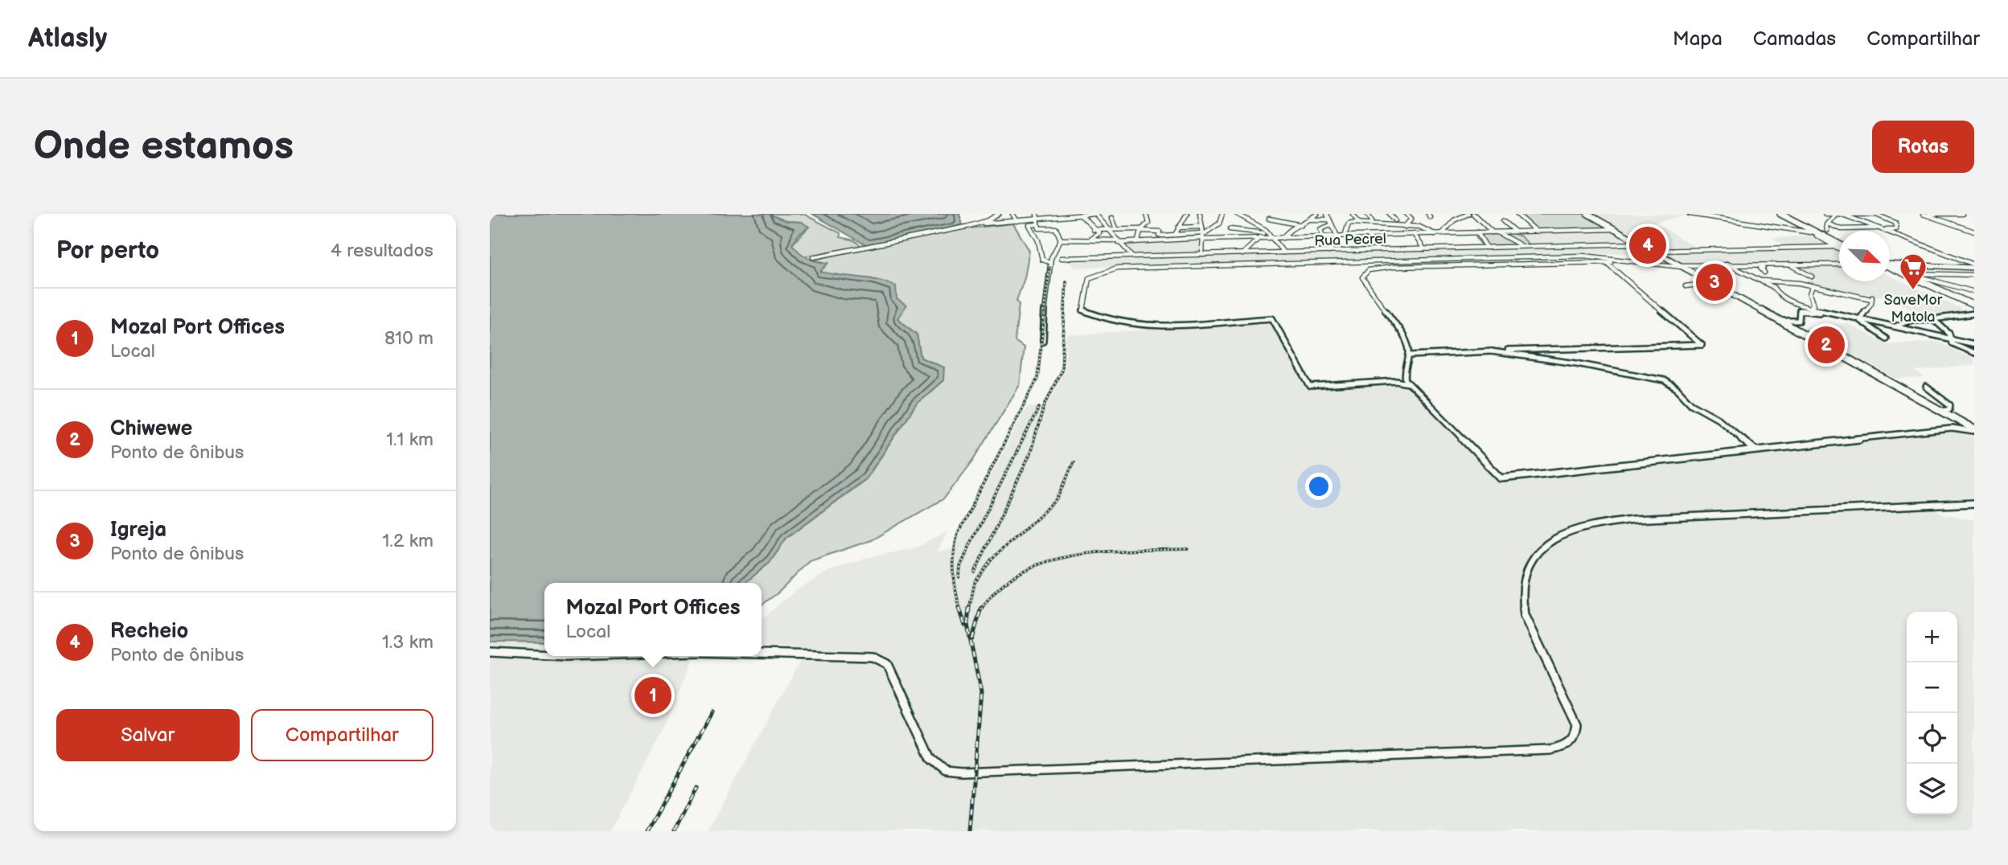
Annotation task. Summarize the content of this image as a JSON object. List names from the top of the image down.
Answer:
{
  "streets": {
    "street": ["Rua Pecrel"]
  },
  "places": {
    "supermarket": ["SaveMor Matola"]
  },
  "north": "bottom right",
  "page": {
    "header": "Atlasly",
    "nav": ["Mapa", "Camadas", "Compartilhar"],
    "buttons": [
      "Rotas",
      ["Salvar", "Compartilhar"]
    ],
    "title": "Onde estamos",
    "heading": ["Por perto", "4 resultados"],
    "pins": [
      "4",
      "3",
      "2",
      "1"
    ],
    "list": [
      {
        "mark": "1",
        "name": "Mozal Port Offices",
        "note": "Local",
        "value": "810 m"
      },
      {
        "mark": "2",
        "name": "Chiwewe",
        "note": "Ponto de ônibus",
        "value": "1.1 km"
      },
      {
        "mark": "3",
        "name": "Igreja",
        "note": "Ponto de ônibus",
        "value": "1.2 km"
      },
      {
        "mark": "4",
        "name": "Recheio",
        "note": "Ponto de ônibus",
        "value": "1.3 km"
      }
    ],
    "popup": ["Mozal Port Offices", "Local"],
    "map_buttons": ["+", "−"]
  }
}
